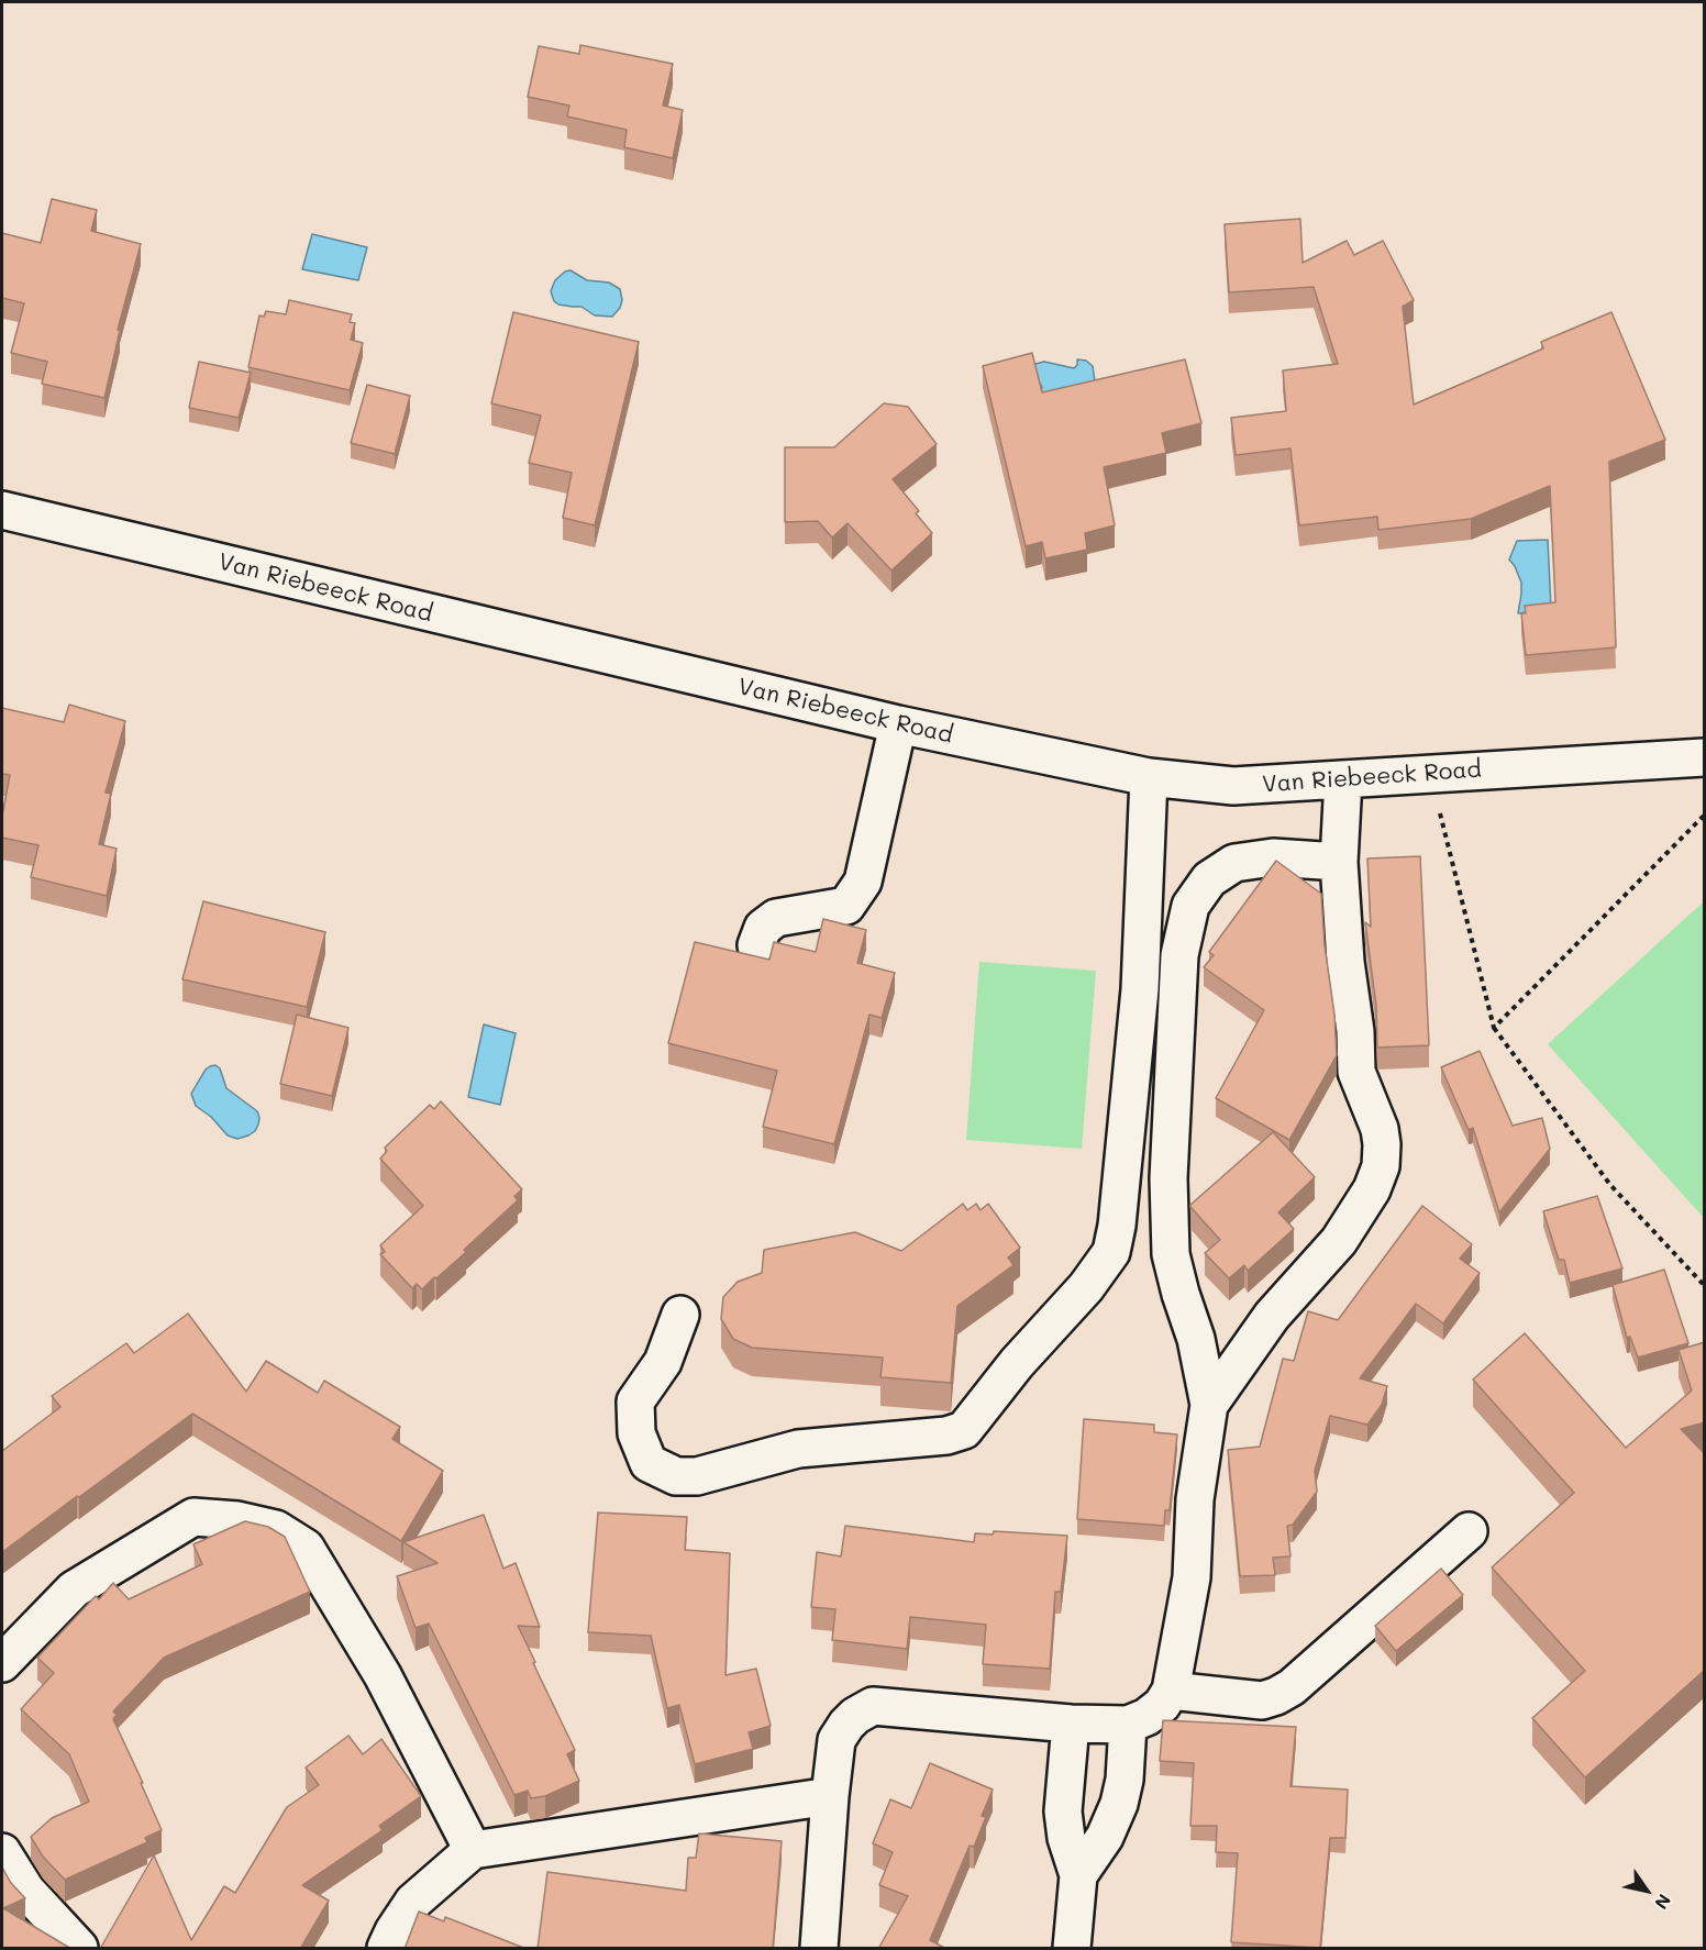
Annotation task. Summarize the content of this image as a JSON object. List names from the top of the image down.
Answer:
{
  "streets": {
    "street": ["Van Riebeeck Road"]
  },
  "north": "bottom right"
}
